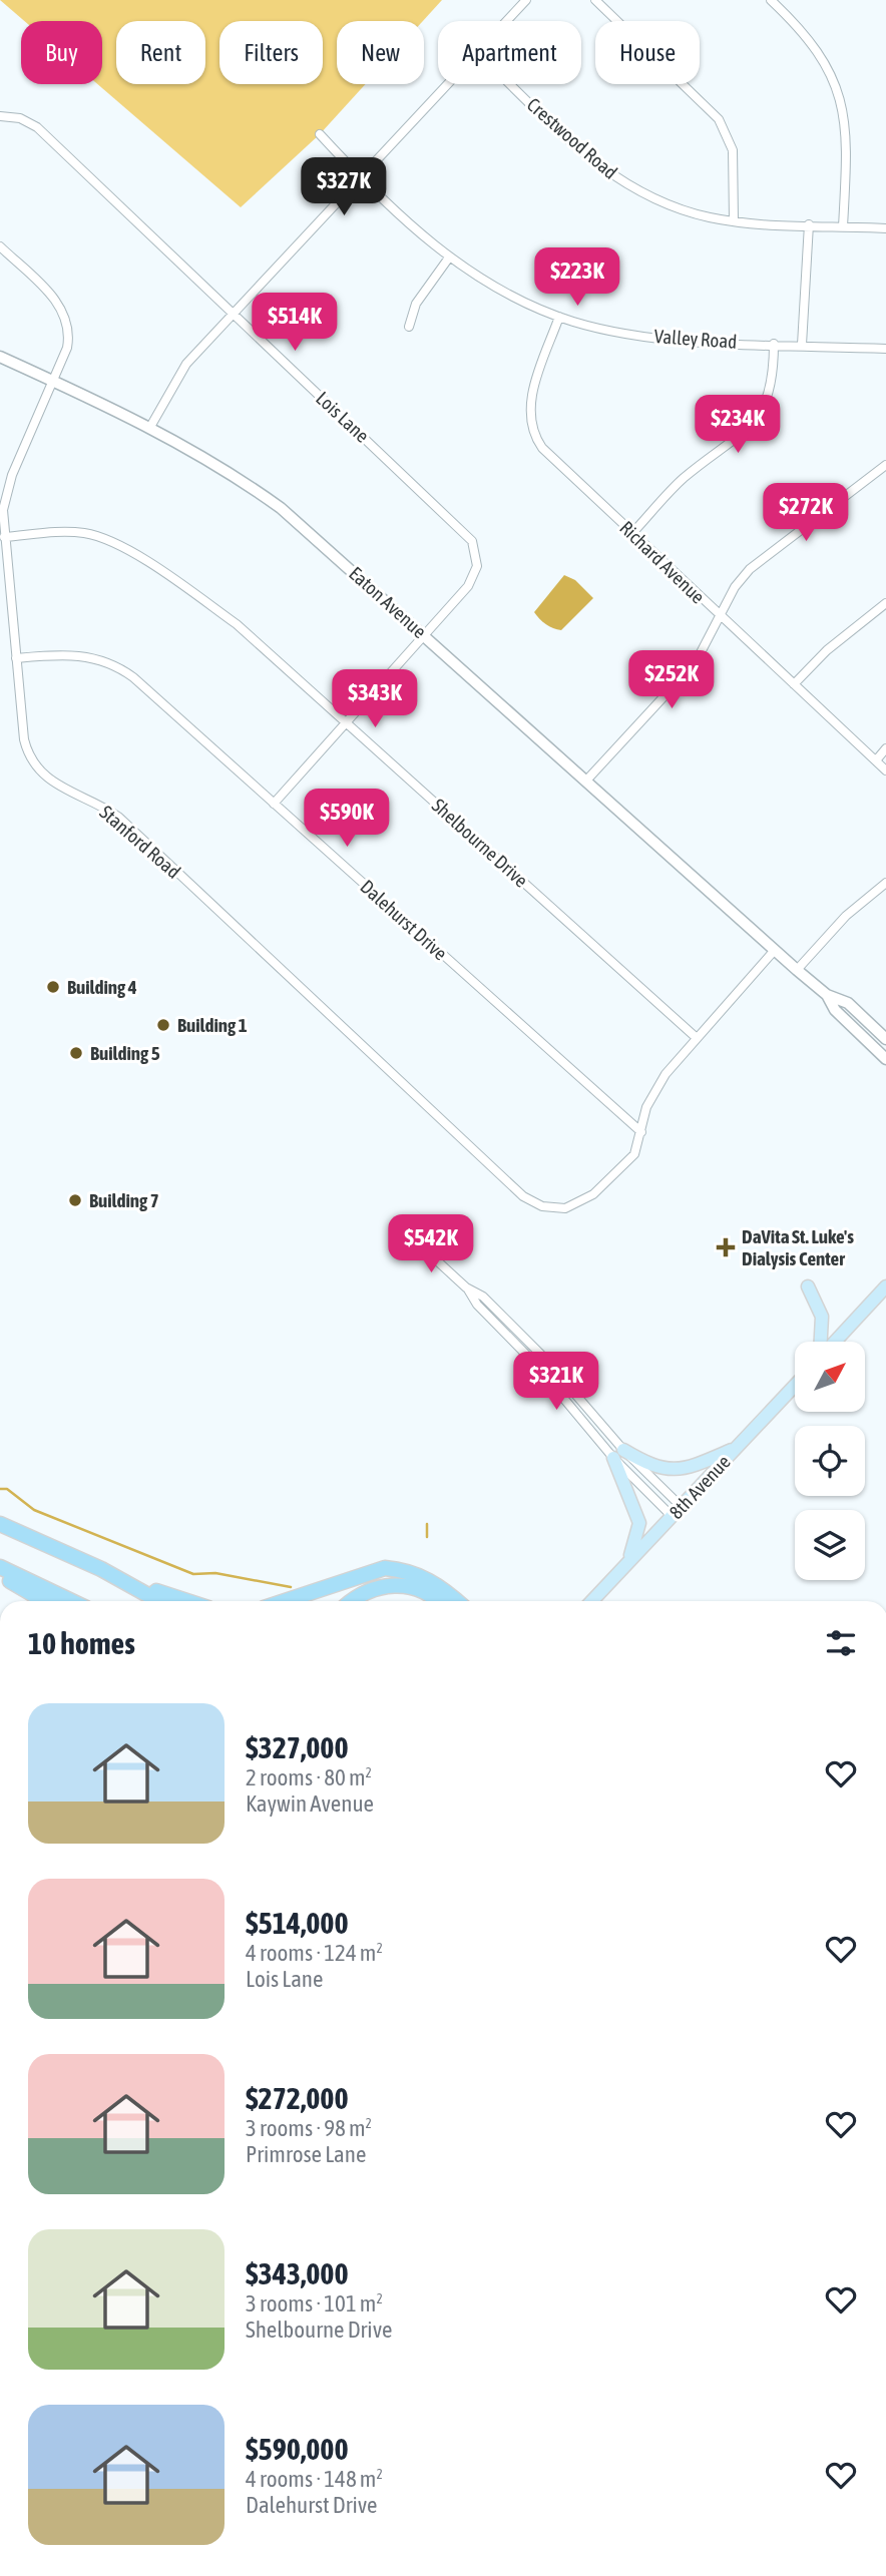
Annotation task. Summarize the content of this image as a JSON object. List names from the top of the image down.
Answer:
{
  "streets": {
    "main road": ["8th Avenue"],
    "street": [
      "Crestwood Road",
      "Valley Road",
      "Lois Lane",
      "Richard Avenue",
      "Eaton Avenue",
      "Stanford Road",
      "Shelbourne Drive",
      "Dalehurst Drive"
    ]
  },
  "crossings": [
    ["Valley Road", "Richard Avenue"],
    ["Lois Lane", "Eaton Avenue"],
    ["Lois Lane", "Shelbourne Drive"],
    ["Lois Lane", "Dalehurst Drive"],
    ["Eaton Avenue", "Stanford Road"],
    ["Stanford Road", "Shelbourne Drive"],
    ["Stanford Road", "Dalehurst Drive"]
  ],
  "places": {
    "other": [
      "Building 4",
      "Building 1",
      "Building 5",
      "Building 7"
    ],
    "health": ["DaVita St. Luke's Dialysis Center"]
  },
  "north": "top right",
  "page": {
    "chip": [
      "Buy",
      "Rent",
      "Filters",
      "New",
      "Apartment",
      "House"
    ],
    "price": [
      "$327K",
      "$223K",
      "$514K",
      "$234K",
      "$272K",
      "$252K",
      "$343K",
      "$590K",
      "$542K",
      "$321K"
    ],
    "heading": "10 homes",
    "list": [
      {
        "name": "$327,000",
        "note": "2 rooms · 80 m² · Kaywin Avenue"
      },
      {
        "name": "$514,000",
        "note": "4 rooms · 124 m² · Lois Lane"
      },
      {
        "name": "$272,000",
        "note": "3 rooms · 98 m² · Primrose Lane"
      },
      {
        "name": "$343,000",
        "note": "3 rooms · 101 m² · Shelbourne Drive"
      },
      {
        "name": "$590,000",
        "note": "4 rooms · 148 m² · Dalehurst Drive"
      }
    ]
  }
}
